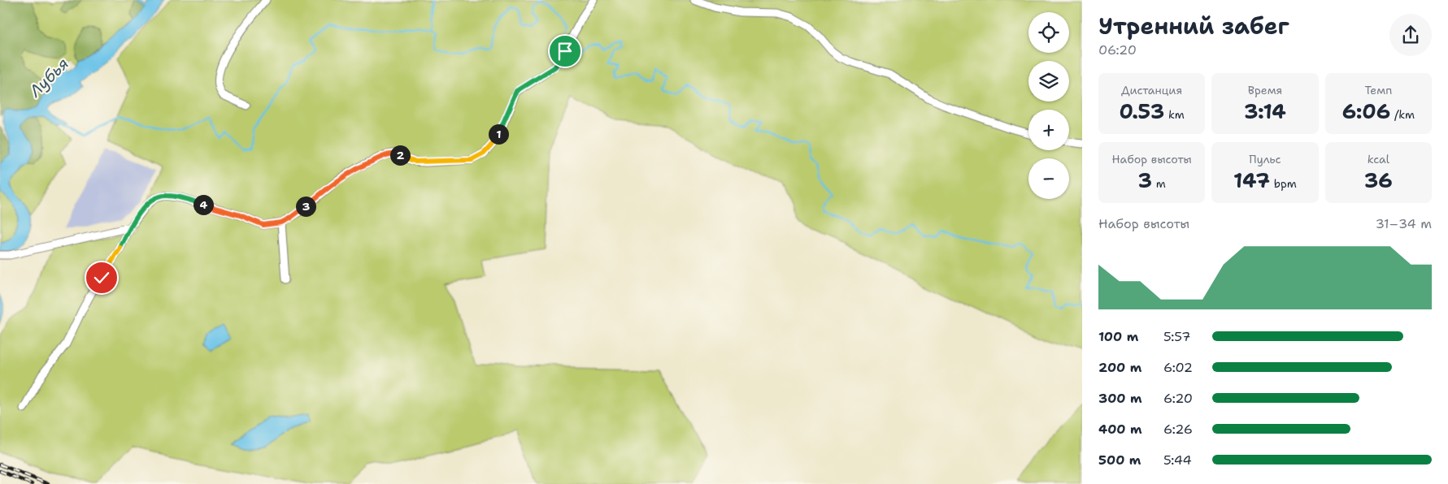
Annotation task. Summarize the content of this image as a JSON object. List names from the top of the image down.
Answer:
{
  "water": ["Лубья"],
  "page": {
    "heading": ["Утренний забег", "06:20"],
    "map_buttons": ["+", "−"],
    "stats": [
      ["Дистанция", "0.53 km"],
      ["Время", "3:14"],
      ["Темп", "6:06 /km"],
      ["Набор высоты", "3 m"],
      ["Пульс", "147 bpm"],
      ["kcal", "36"]
    ],
    "pins": [
      "1",
      "2",
      "4",
      "3"
    ],
    "chart": ["Набор высоты", "31–34 m"],
    "list": [
      {
        "name": "100 m",
        "note": "5:57"
      },
      {
        "name": "200 m",
        "note": "6:02"
      },
      {
        "name": "300 m",
        "note": "6:20"
      },
      {
        "name": "400 m",
        "note": "6:26"
      },
      {
        "name": "500 m",
        "note": "5:44"
      }
    ]
  }
}
